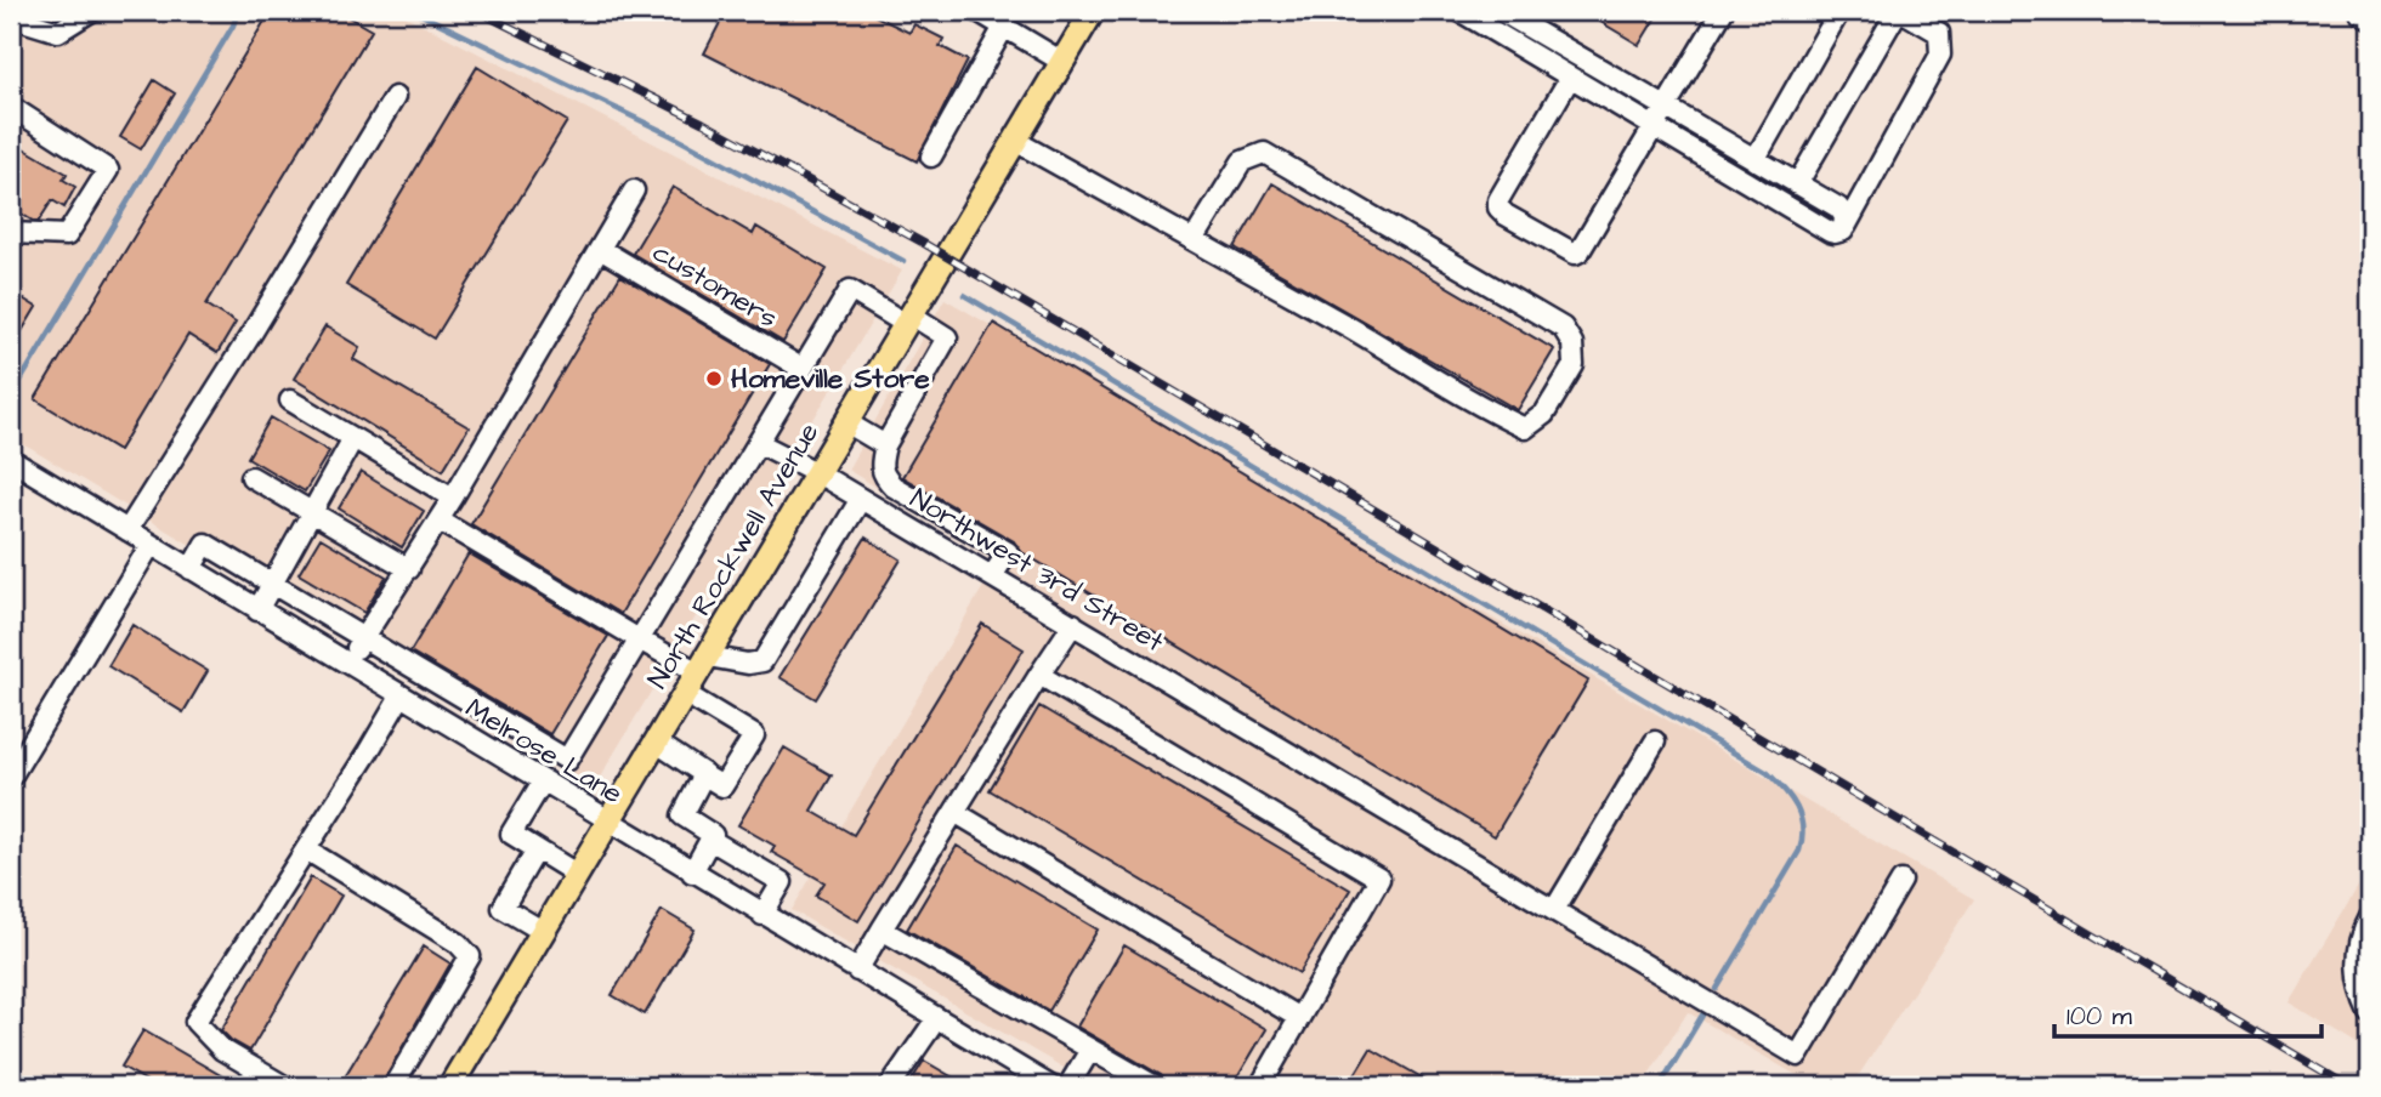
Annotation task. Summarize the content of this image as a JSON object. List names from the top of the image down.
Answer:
{
  "streets": {
    "main road": ["North Rockwell Avenue"],
    "street": ["customers", "Northwest 3rd Street", "Melrose Lane"]
  },
  "crossings": [
    ["North Rockwell Avenue", "Northwest 3rd Street"],
    ["North Rockwell Avenue", "Melrose Lane"]
  ],
  "places": ["Homeville Store"],
  "scale_bar": "100 m"
}
